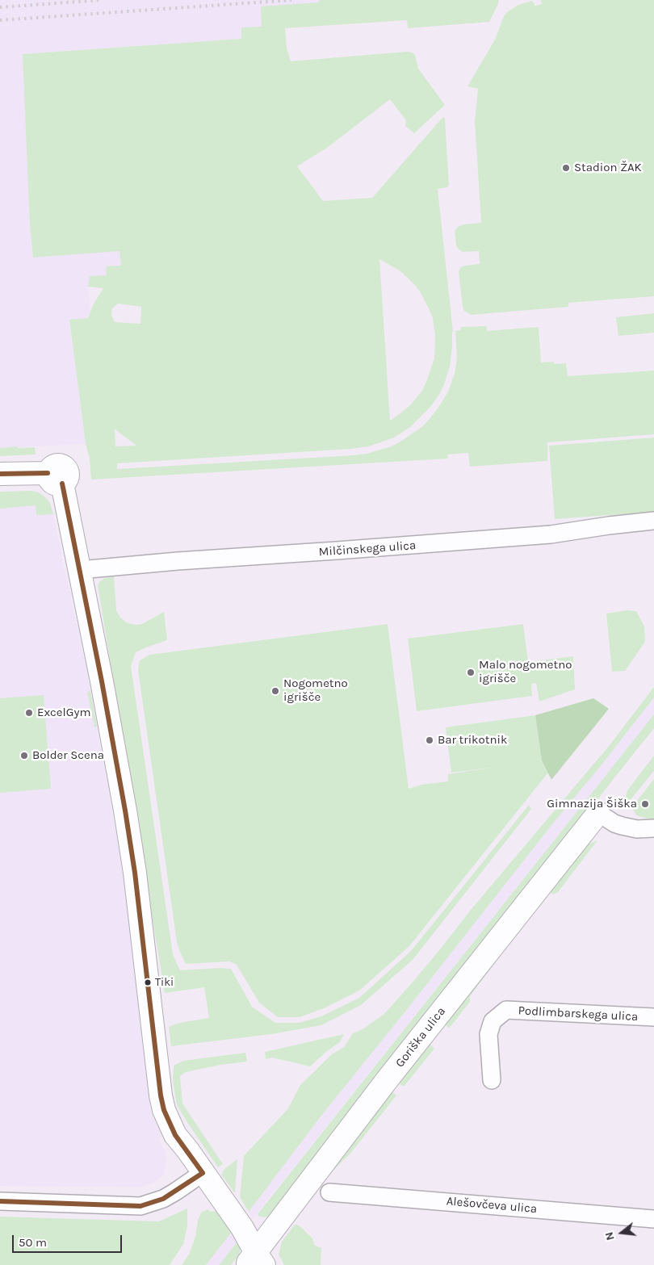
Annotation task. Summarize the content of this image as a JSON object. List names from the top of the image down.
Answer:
{
  "streets": {
    "street": [
      "Milčinskega ulica",
      "Podlimbarskega ulica",
      "Goriška ulica",
      "Alešovčeva ulica"
    ]
  },
  "places": [
    "Stadion ŽAK",
    "Malo nogometno igrišče",
    "Nogometno igrišče",
    "ExcelGym",
    "Bar trikotnik",
    "Bolder Scena",
    "Gimnazija Šiška",
    "Tiki"
  ],
  "scale_bar": "50 m",
  "north": "left"
}
